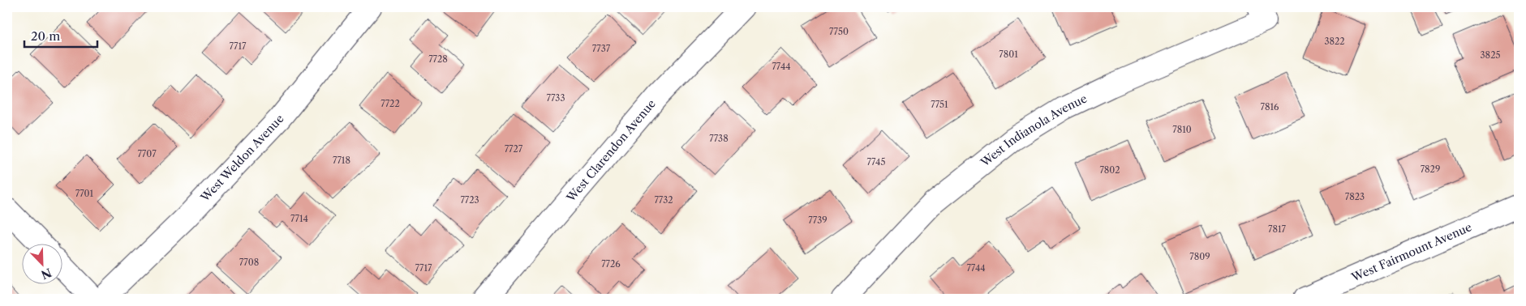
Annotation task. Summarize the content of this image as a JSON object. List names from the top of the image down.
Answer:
{
  "streets": {
    "street": [
      "West Indianola Avenue",
      "West Clarendon Avenue",
      "West Weldon Avenue",
      "West Fairmount Avenue"
    ]
  },
  "house_numbers": [
    "7750",
    "3822",
    "7717",
    "7737",
    "7801",
    "3825",
    "7728",
    "7744",
    "7733",
    "7722",
    "7751",
    "7816",
    "7810",
    "7738",
    "7727",
    "7707",
    "7718",
    "7745",
    "7829",
    "7802",
    "7701",
    "7823",
    "7723",
    "7732",
    "7714",
    "7739",
    "7817",
    "7809",
    "7708",
    "7726",
    "7717",
    "7744"
  ],
  "scale_bar": "20 m",
  "north": "bottom right"
}
